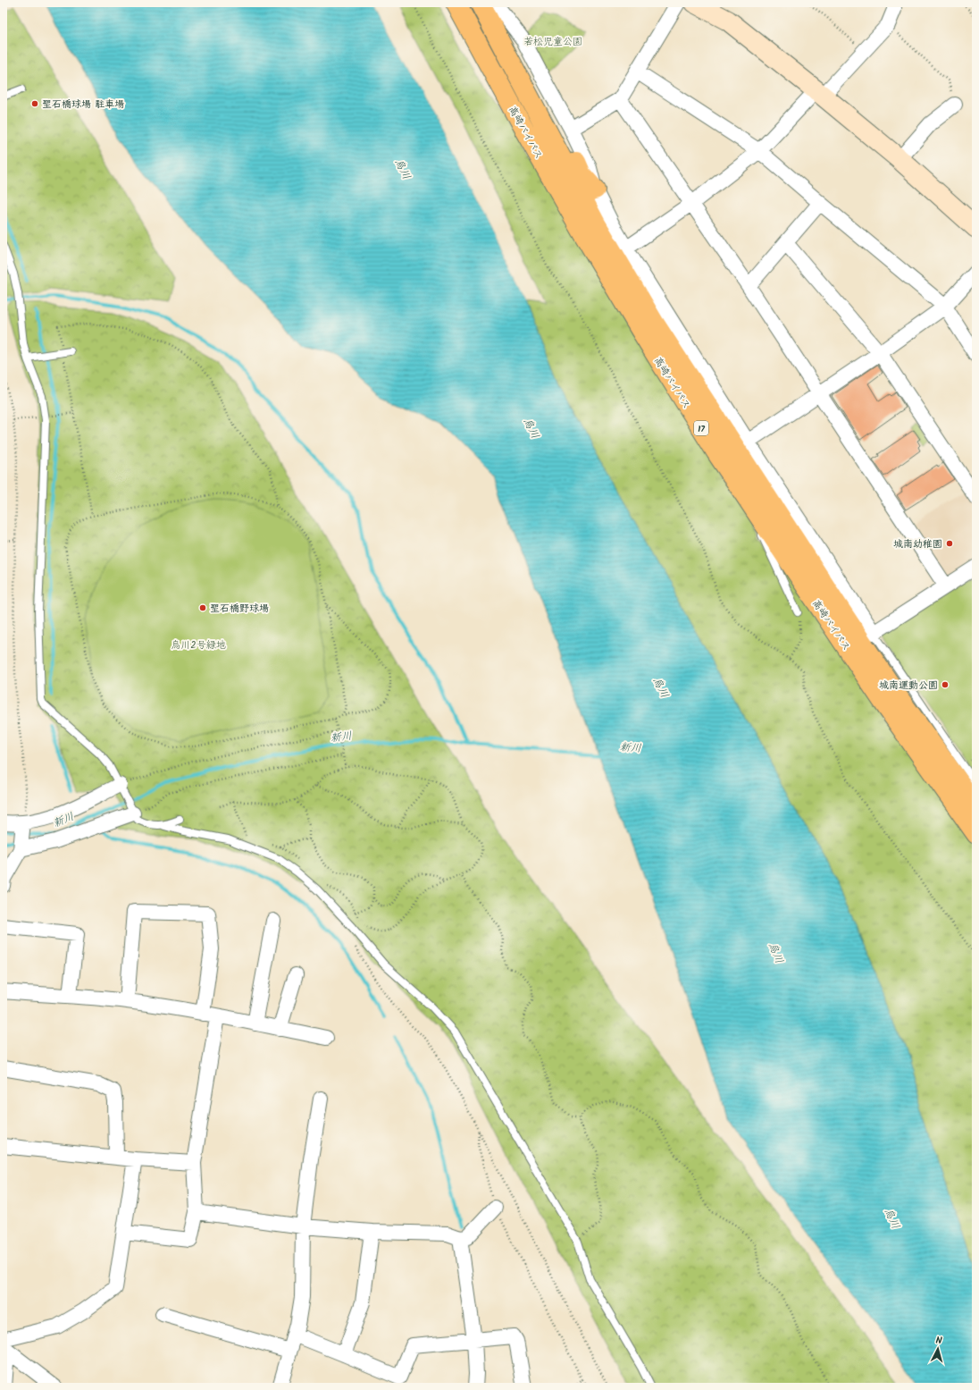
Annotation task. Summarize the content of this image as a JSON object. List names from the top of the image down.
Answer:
{
  "streets": {
    "highway": ["高崎バイパス", "17"]
  },
  "water": ["烏川", "新川"],
  "parks": ["若松児童公園", "烏川2号緑地"],
  "places": [
    "聖石橋球場 駐車場",
    "城南幼稚園",
    "聖石橋野球場",
    "城南運動公園"
  ],
  "north": "top"
}
